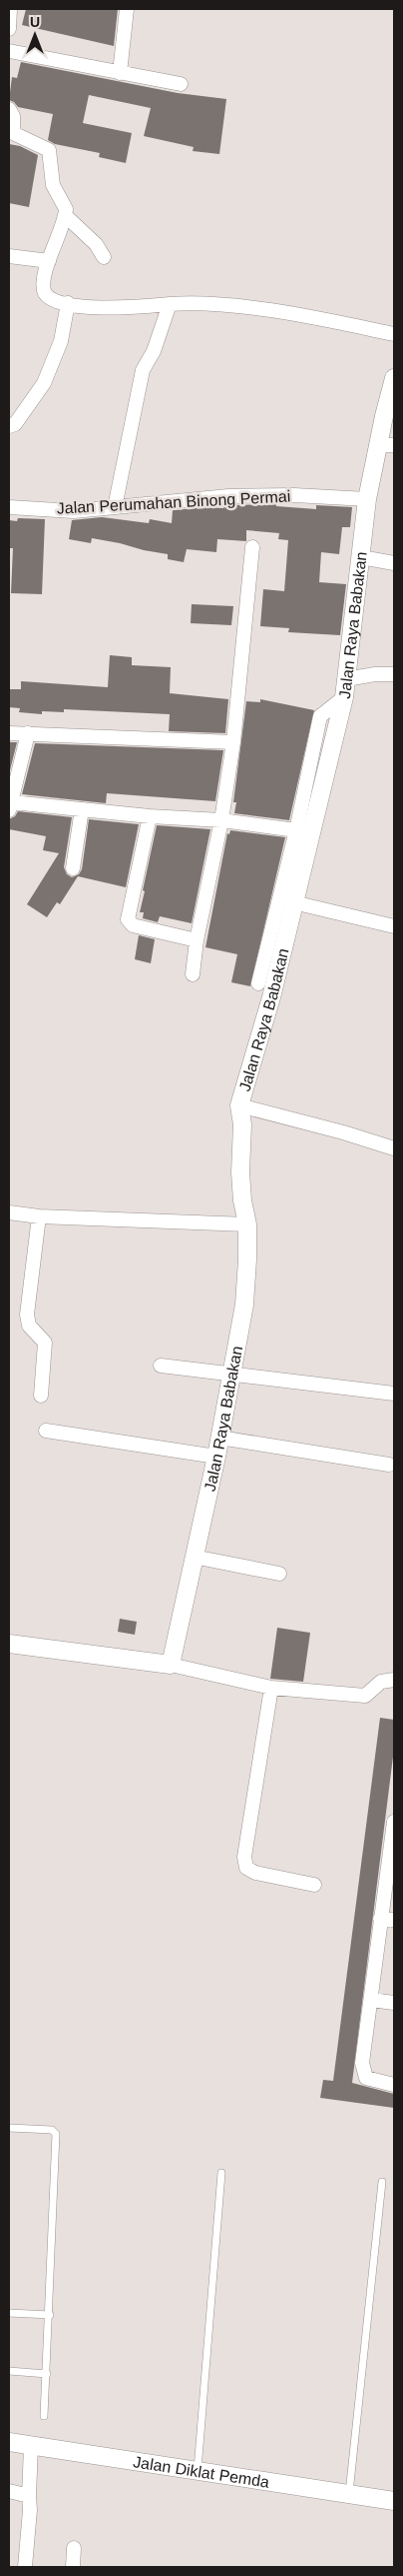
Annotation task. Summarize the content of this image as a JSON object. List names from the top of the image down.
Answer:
{
  "streets": {
    "street": ["Jalan Perumahan Binong Permai", "Jalan Raya Babakan", "Jalan Diklat Pemda"]
  },
  "crossings": [
    ["Jalan Perumahan Binong Permai", "Jalan Raya Babakan"]
  ],
  "north": "top"
}
